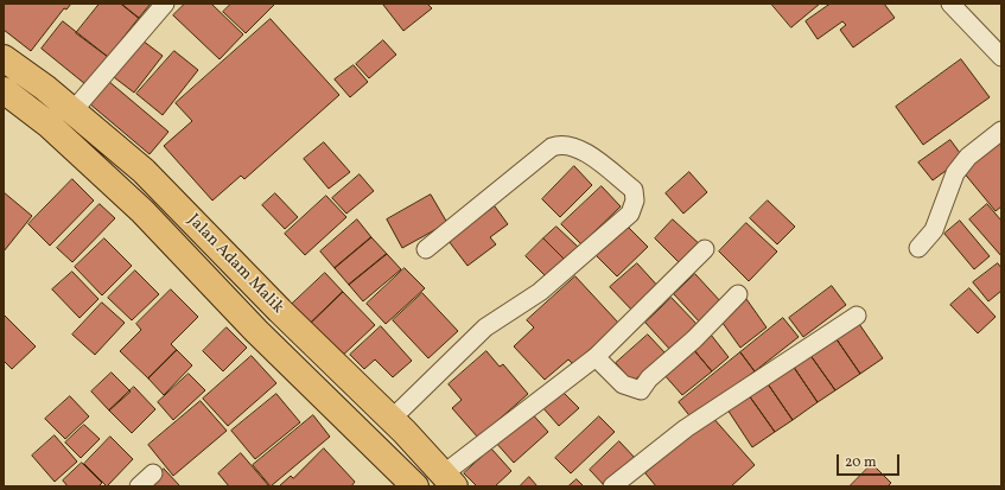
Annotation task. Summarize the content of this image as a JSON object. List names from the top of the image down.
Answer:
{
  "streets": {
    "main road": ["Jalan Adam Malik"]
  },
  "scale_bar": "20 m"
}
